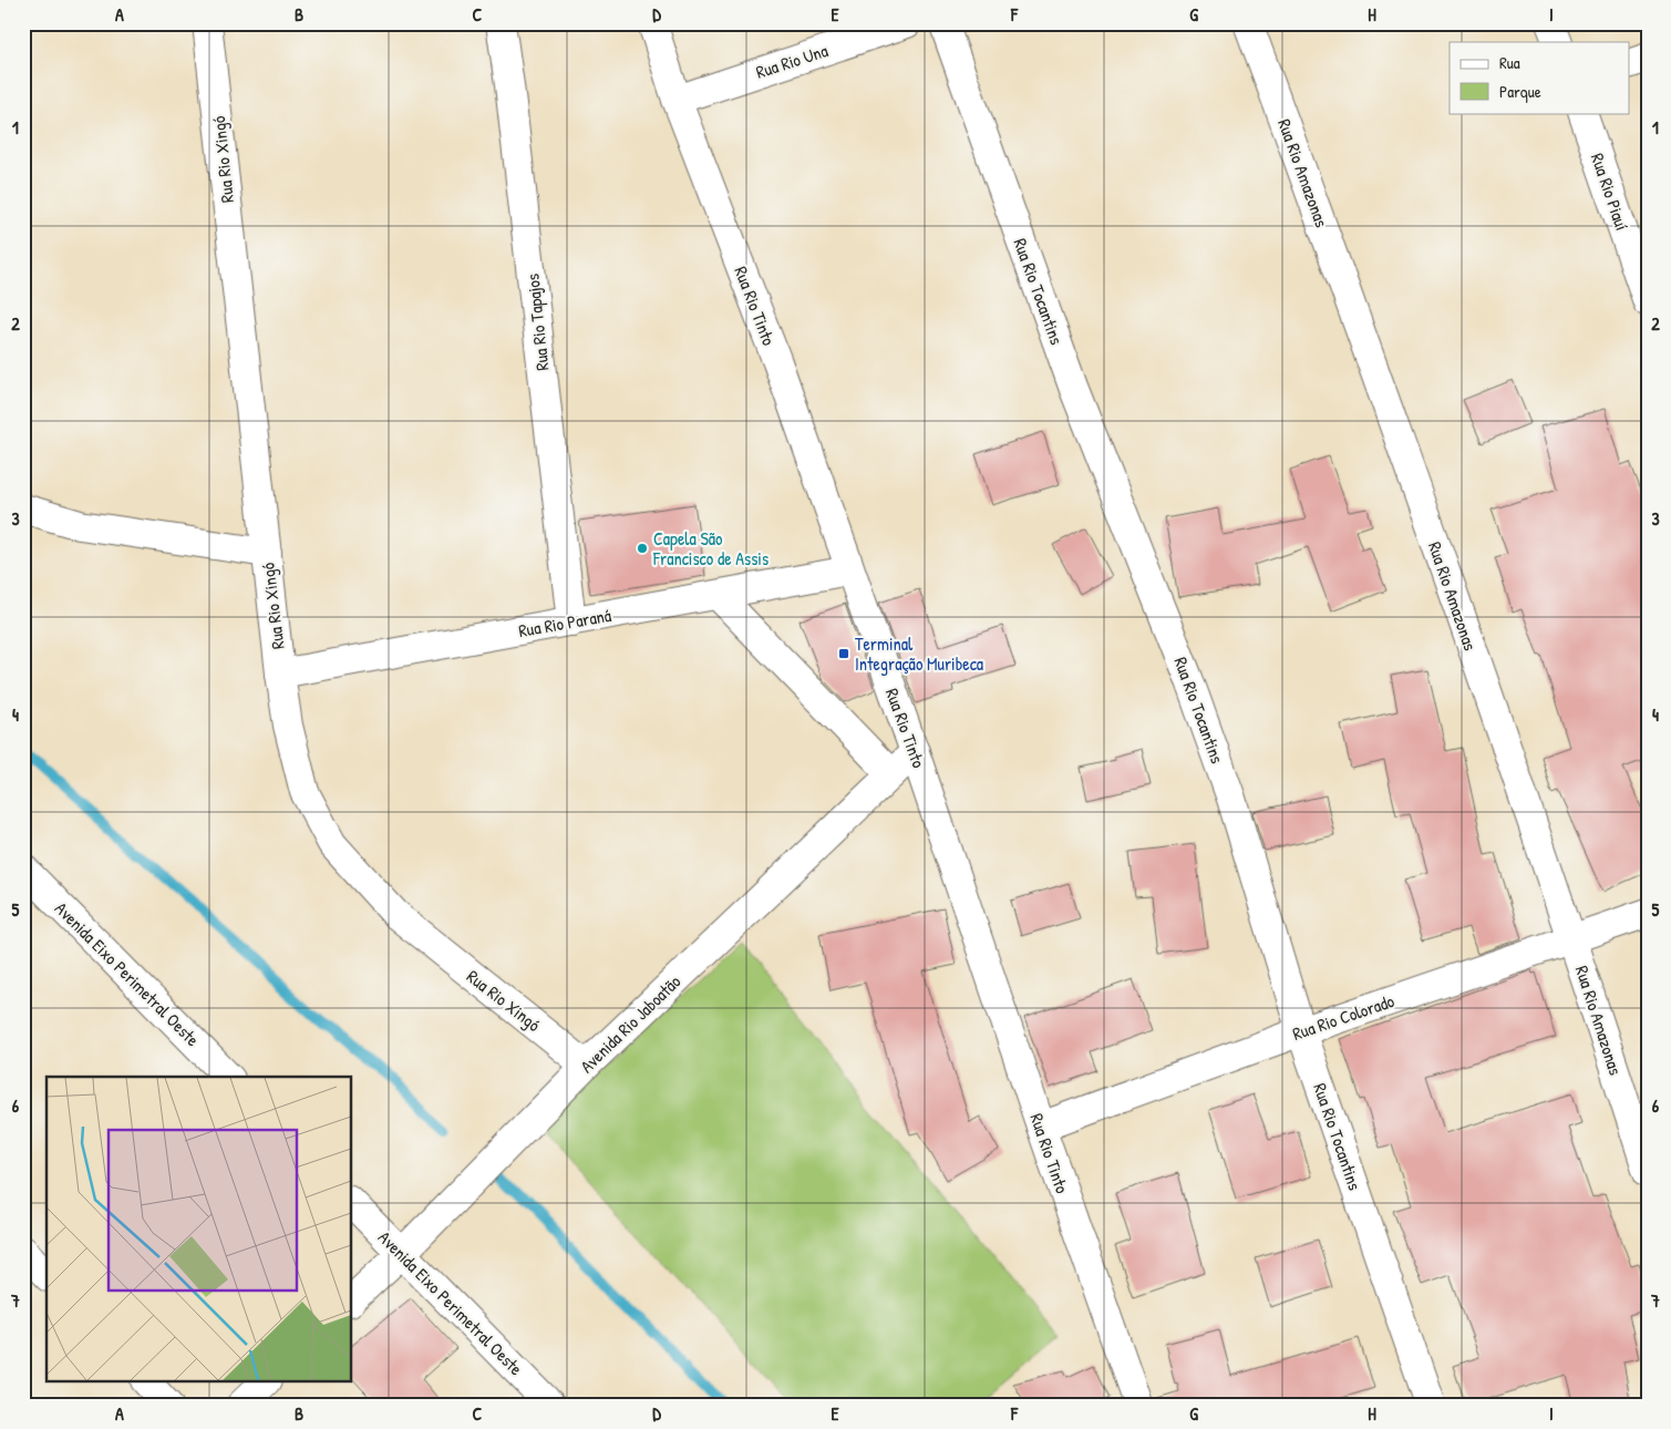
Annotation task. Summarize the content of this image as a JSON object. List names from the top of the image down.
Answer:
{
  "streets": {
    "street": [
      "Rua Rio Una",
      "Rua Rio Xingó",
      "Rua Rio Amazonas",
      "Rua Rio Piauí",
      "Rua Rio Tocantins",
      "Rua Rio Tinto",
      "Rua Rio Tapajos",
      "Rua Rio Paraná",
      "Avenida Eixo Perimetral Oeste",
      "Rua Rio Colorado",
      "Avenida Rio Jaboatão"
    ]
  },
  "crossings": [
    ["Rua Rio Una", "Rua Rio Tinto"],
    ["Rua Rio Xingó", "Rua Rio Paraná"],
    ["Rua Rio Xingó", "Avenida Rio Jaboatão"],
    ["Rua Rio Amazonas", "Rua Rio Colorado"],
    ["Rua Rio Tocantins", "Rua Rio Colorado"],
    ["Rua Rio Tinto", "Rua Rio Paraná"],
    ["Rua Rio Tinto", "Rua Rio Colorado"],
    ["Rua Rio Tinto", "Avenida Rio Jaboatão"],
    ["Rua Rio Tapajos", "Rua Rio Paraná"],
    ["Avenida Eixo Perimetral Oeste", "Avenida Rio Jaboatão"]
  ],
  "places": {
    "other": ["Capela São Francisco de Assis"],
    "transit": ["Terminal Integração Muribeca"]
  },
  "legend": ["Rua", "Parque"],
  "grid": {
    "columns": [
      "A",
      "B",
      "C",
      "D",
      "E",
      "F",
      "G",
      "H",
      "I"
    ],
    "rows": [
      "1",
      "2",
      "3",
      "4",
      "5",
      "6",
      "7"
    ]
  }
}
